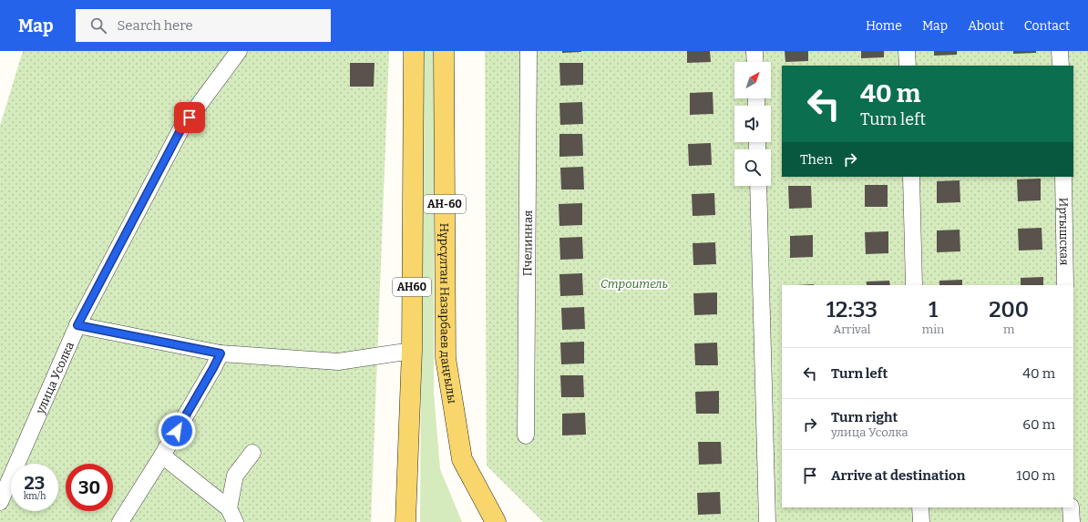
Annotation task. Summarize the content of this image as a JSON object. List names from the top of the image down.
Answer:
{
  "streets": {
    "main road": ["АН-60", "АН60", "Нұрсұлтан Назарбаев даңғылы"],
    "street": ["Иртышская", "Пчелинная", "улица Усолка"]
  },
  "parks": ["Строитель"],
  "north": "top right",
  "page": {
    "header": "Map",
    "search": "Search here",
    "nav": [
      "Home",
      "Map",
      "About",
      "Contact"
    ],
    "turn": ["40 m", "Turn left"],
    "then": "Then",
    "eta": [
      "12:33",
      "Arrival",
      "1",
      "min",
      "200",
      "m"
    ],
    "list": [
      {
        "name": "Turn left",
        "value": "40 m"
      },
      {
        "name": "Turn right",
        "note": "улица Усолка",
        "value": "60 m"
      },
      {
        "name": "Arrive at destination",
        "value": "100 m"
      }
    ],
    "speed": "23 km/h",
    "limit": "30"
  }
}
